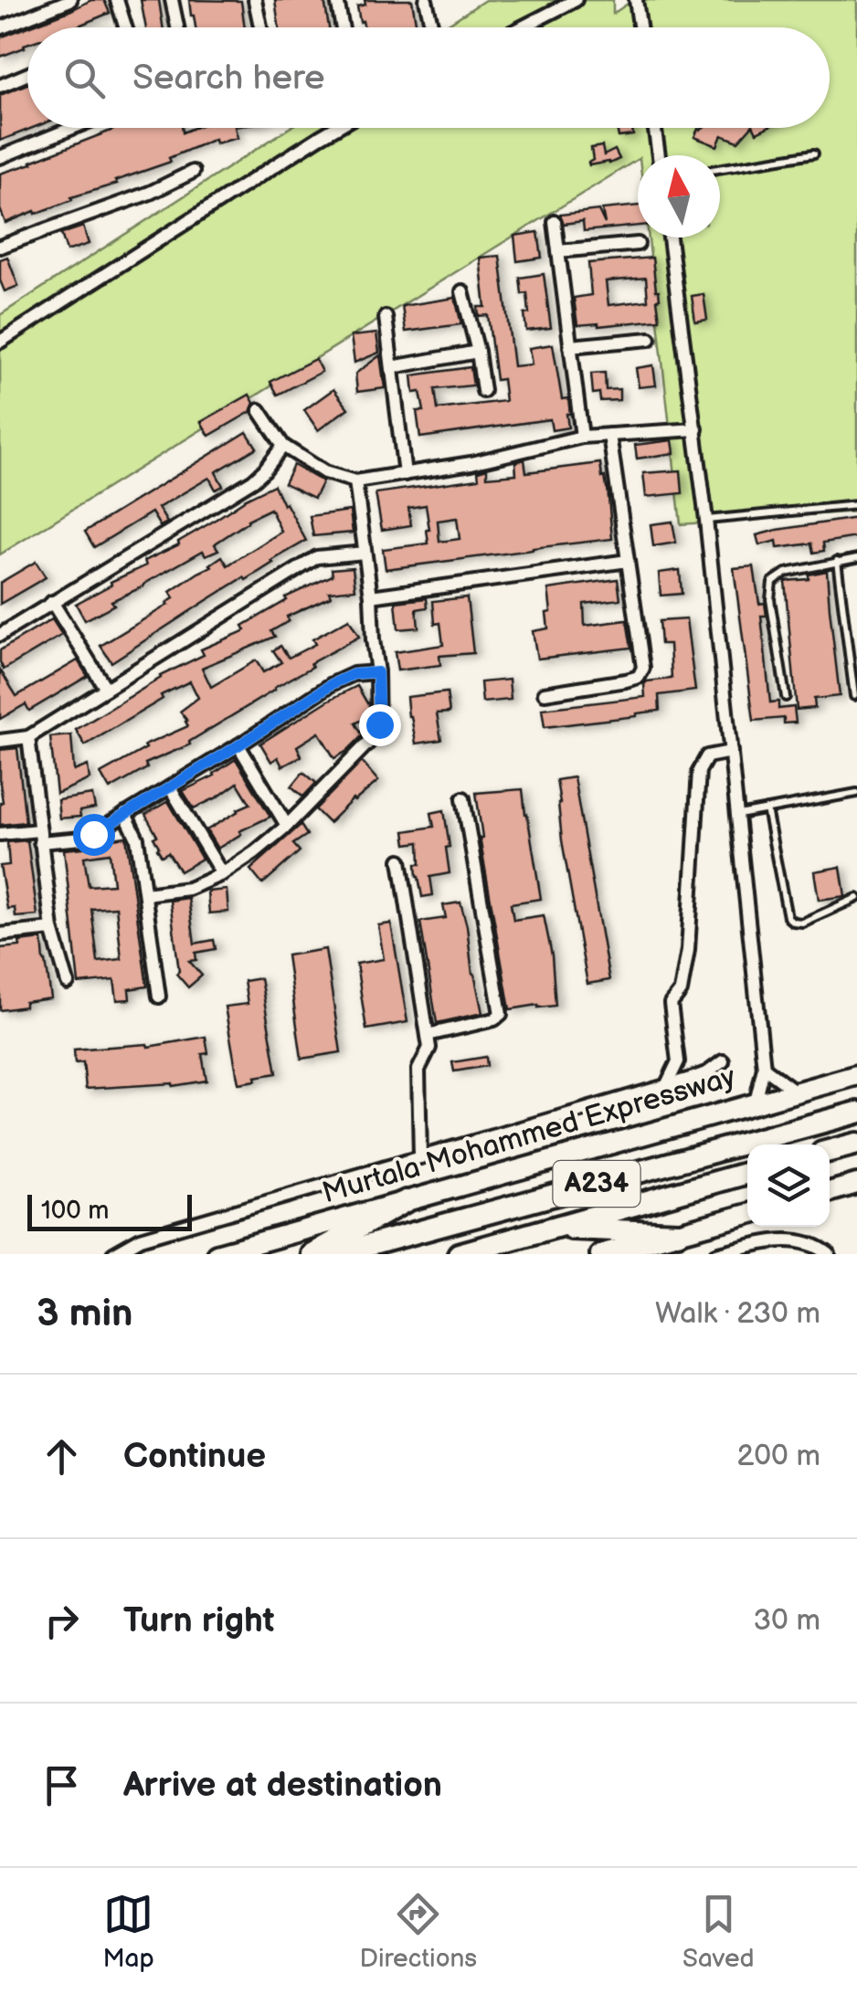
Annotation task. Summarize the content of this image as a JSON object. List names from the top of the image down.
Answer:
{
  "streets": {
    "highway": ["Murtala Mohammed Expressway", "A234"]
  },
  "scale_bar": "100 m",
  "north": "top",
  "page": {
    "search": "Search here",
    "scale": "100 m",
    "heading": ["3 min", "Walk · 230 m"],
    "list": [
      ["Continue", "200 m"],
      ["Turn right", "30 m"],
      "Arrive at destination"
    ],
    "nav": ["Map", "Directions", "Saved"]
  }
}
